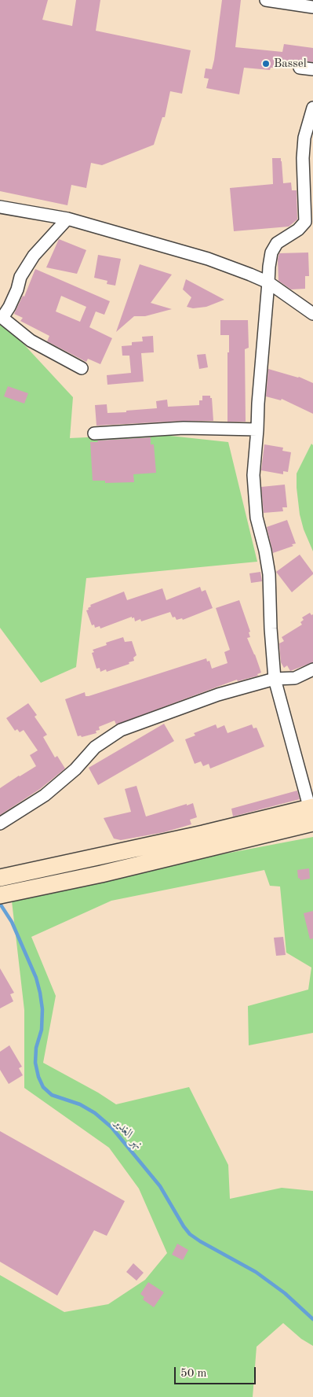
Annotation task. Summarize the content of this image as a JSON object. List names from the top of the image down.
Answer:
{
  "water": ["نهر الغدير"],
  "places": ["Bassel"],
  "scale_bar": "50 m"
}
